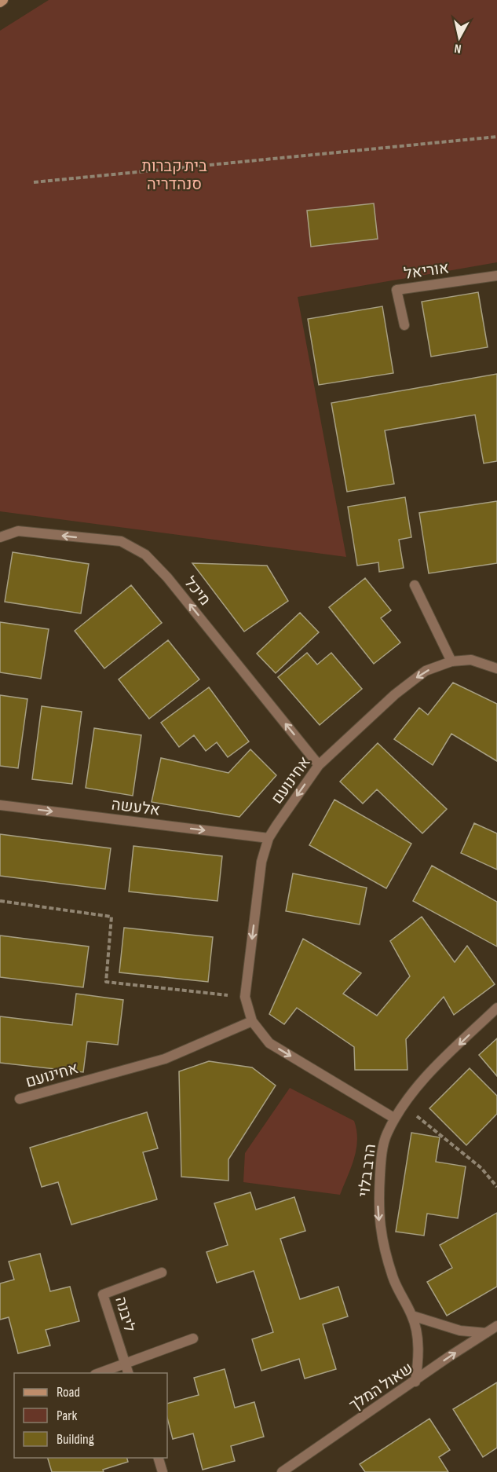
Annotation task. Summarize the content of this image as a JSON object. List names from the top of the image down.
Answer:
{
  "streets": {
    "street": [
      "אוריאל",
      "מיכל",
      "אחינועם",
      "אלעשה",
      "הרב בלוי",
      "ליבנה",
      "שאול המלך"
    ]
  },
  "crossings": [
    ["מיכל", "אחינועם"],
    ["אחינועם", "אלעשה"],
    ["אחינועם", "הרב בלוי"],
    ["הרב בלוי", "שאול המלך"]
  ],
  "one_way": ["מיכל", "אלעשה", "הרב בלוי"],
  "parks": ["בית קברות סנהדריה"],
  "legend": ["Road", "Park", "Building"],
  "north": "bottom"
}
